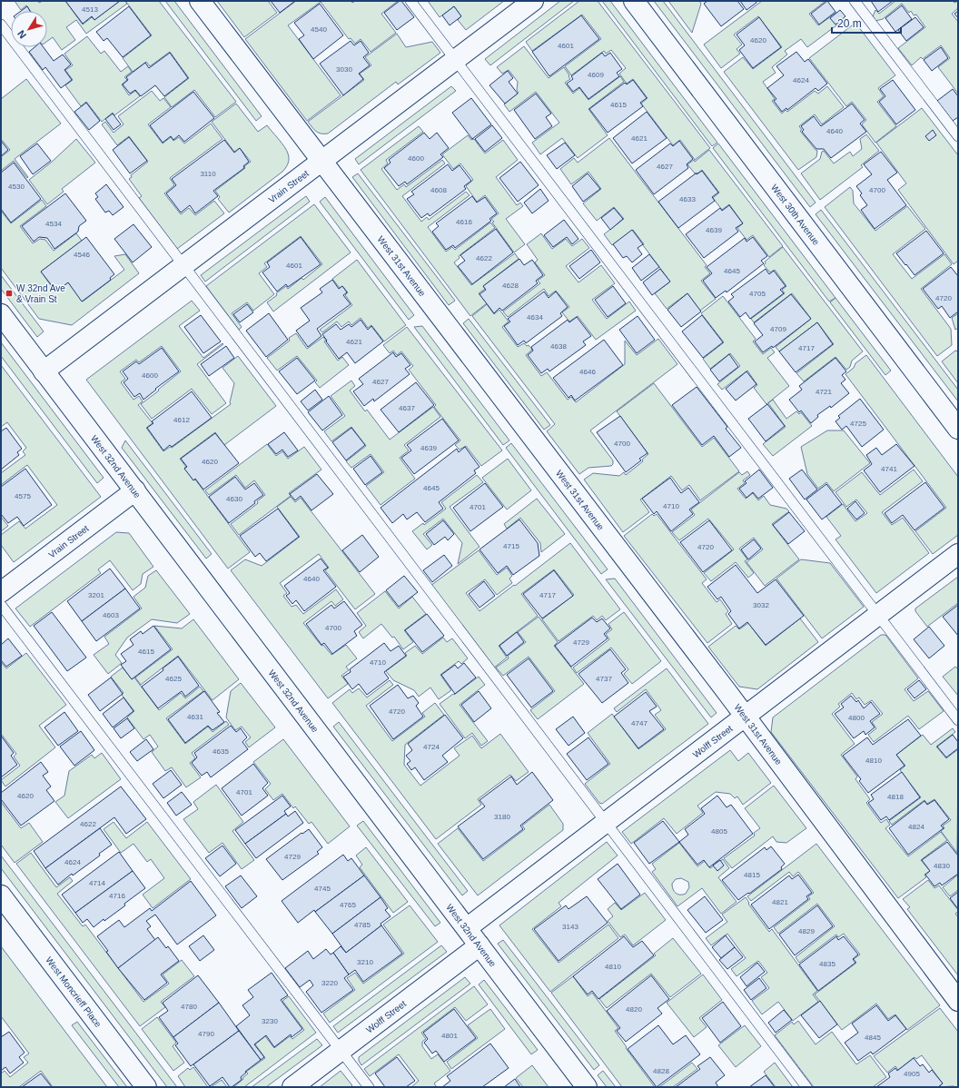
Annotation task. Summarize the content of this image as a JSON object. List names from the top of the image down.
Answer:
{
  "streets": {
    "street": [
      "Vrain Street",
      "West 30th Avenue",
      "West 31st Avenue",
      "West 32nd Avenue",
      "Wolff Street",
      "West Moncrieff Place"
    ]
  },
  "crossings": [
    ["Vrain Street", "West 31st Avenue"],
    ["Vrain Street", "West 32nd Avenue"],
    ["West 31st Avenue", "Wolff Street"],
    ["West 32nd Avenue", "Wolff Street"]
  ],
  "places": {
    "transit": ["W 32nd Ave & Vrain St"]
  },
  "house_numbers": [
    "4513",
    "4540",
    "4620",
    "4601",
    "3030",
    "4609",
    "4624",
    "4615",
    "4640",
    "4621",
    "4600",
    "4627",
    "3110",
    "4530",
    "4608",
    "4700",
    "4633",
    "4616",
    "4534",
    "4639",
    "4546",
    "4622",
    "4601",
    "4645",
    "4628",
    "4705",
    "4720",
    "4634",
    "4709",
    "4621",
    "4638",
    "4717",
    "4646",
    "4600",
    "4627",
    "4721",
    "4637",
    "4612",
    "4725",
    "4700",
    "4639",
    "4620",
    "4741",
    "4645",
    "4575",
    "4630",
    "4710",
    "4701",
    "4715",
    "4720",
    "4640",
    "3201",
    "4717",
    "3032",
    "4603",
    "4700",
    "4729",
    "4615",
    "4710",
    "4625",
    "4737",
    "4720",
    "4631",
    "4800",
    "4747",
    "4724",
    "4635",
    "4810",
    "4701",
    "4620",
    "4818",
    "3180",
    "4622",
    "4824",
    "4805",
    "4729",
    "4624",
    "4830",
    "4815",
    "4714",
    "4745",
    "4716",
    "4821",
    "4765",
    "4785",
    "3143",
    "4829",
    "3210",
    "4835",
    "4810",
    "3220",
    "4780",
    "4820",
    "3230",
    "4790",
    "4801",
    "4845",
    "4828",
    "4905"
  ],
  "scale_bar": "20 m",
  "north": "bottom left"
}
